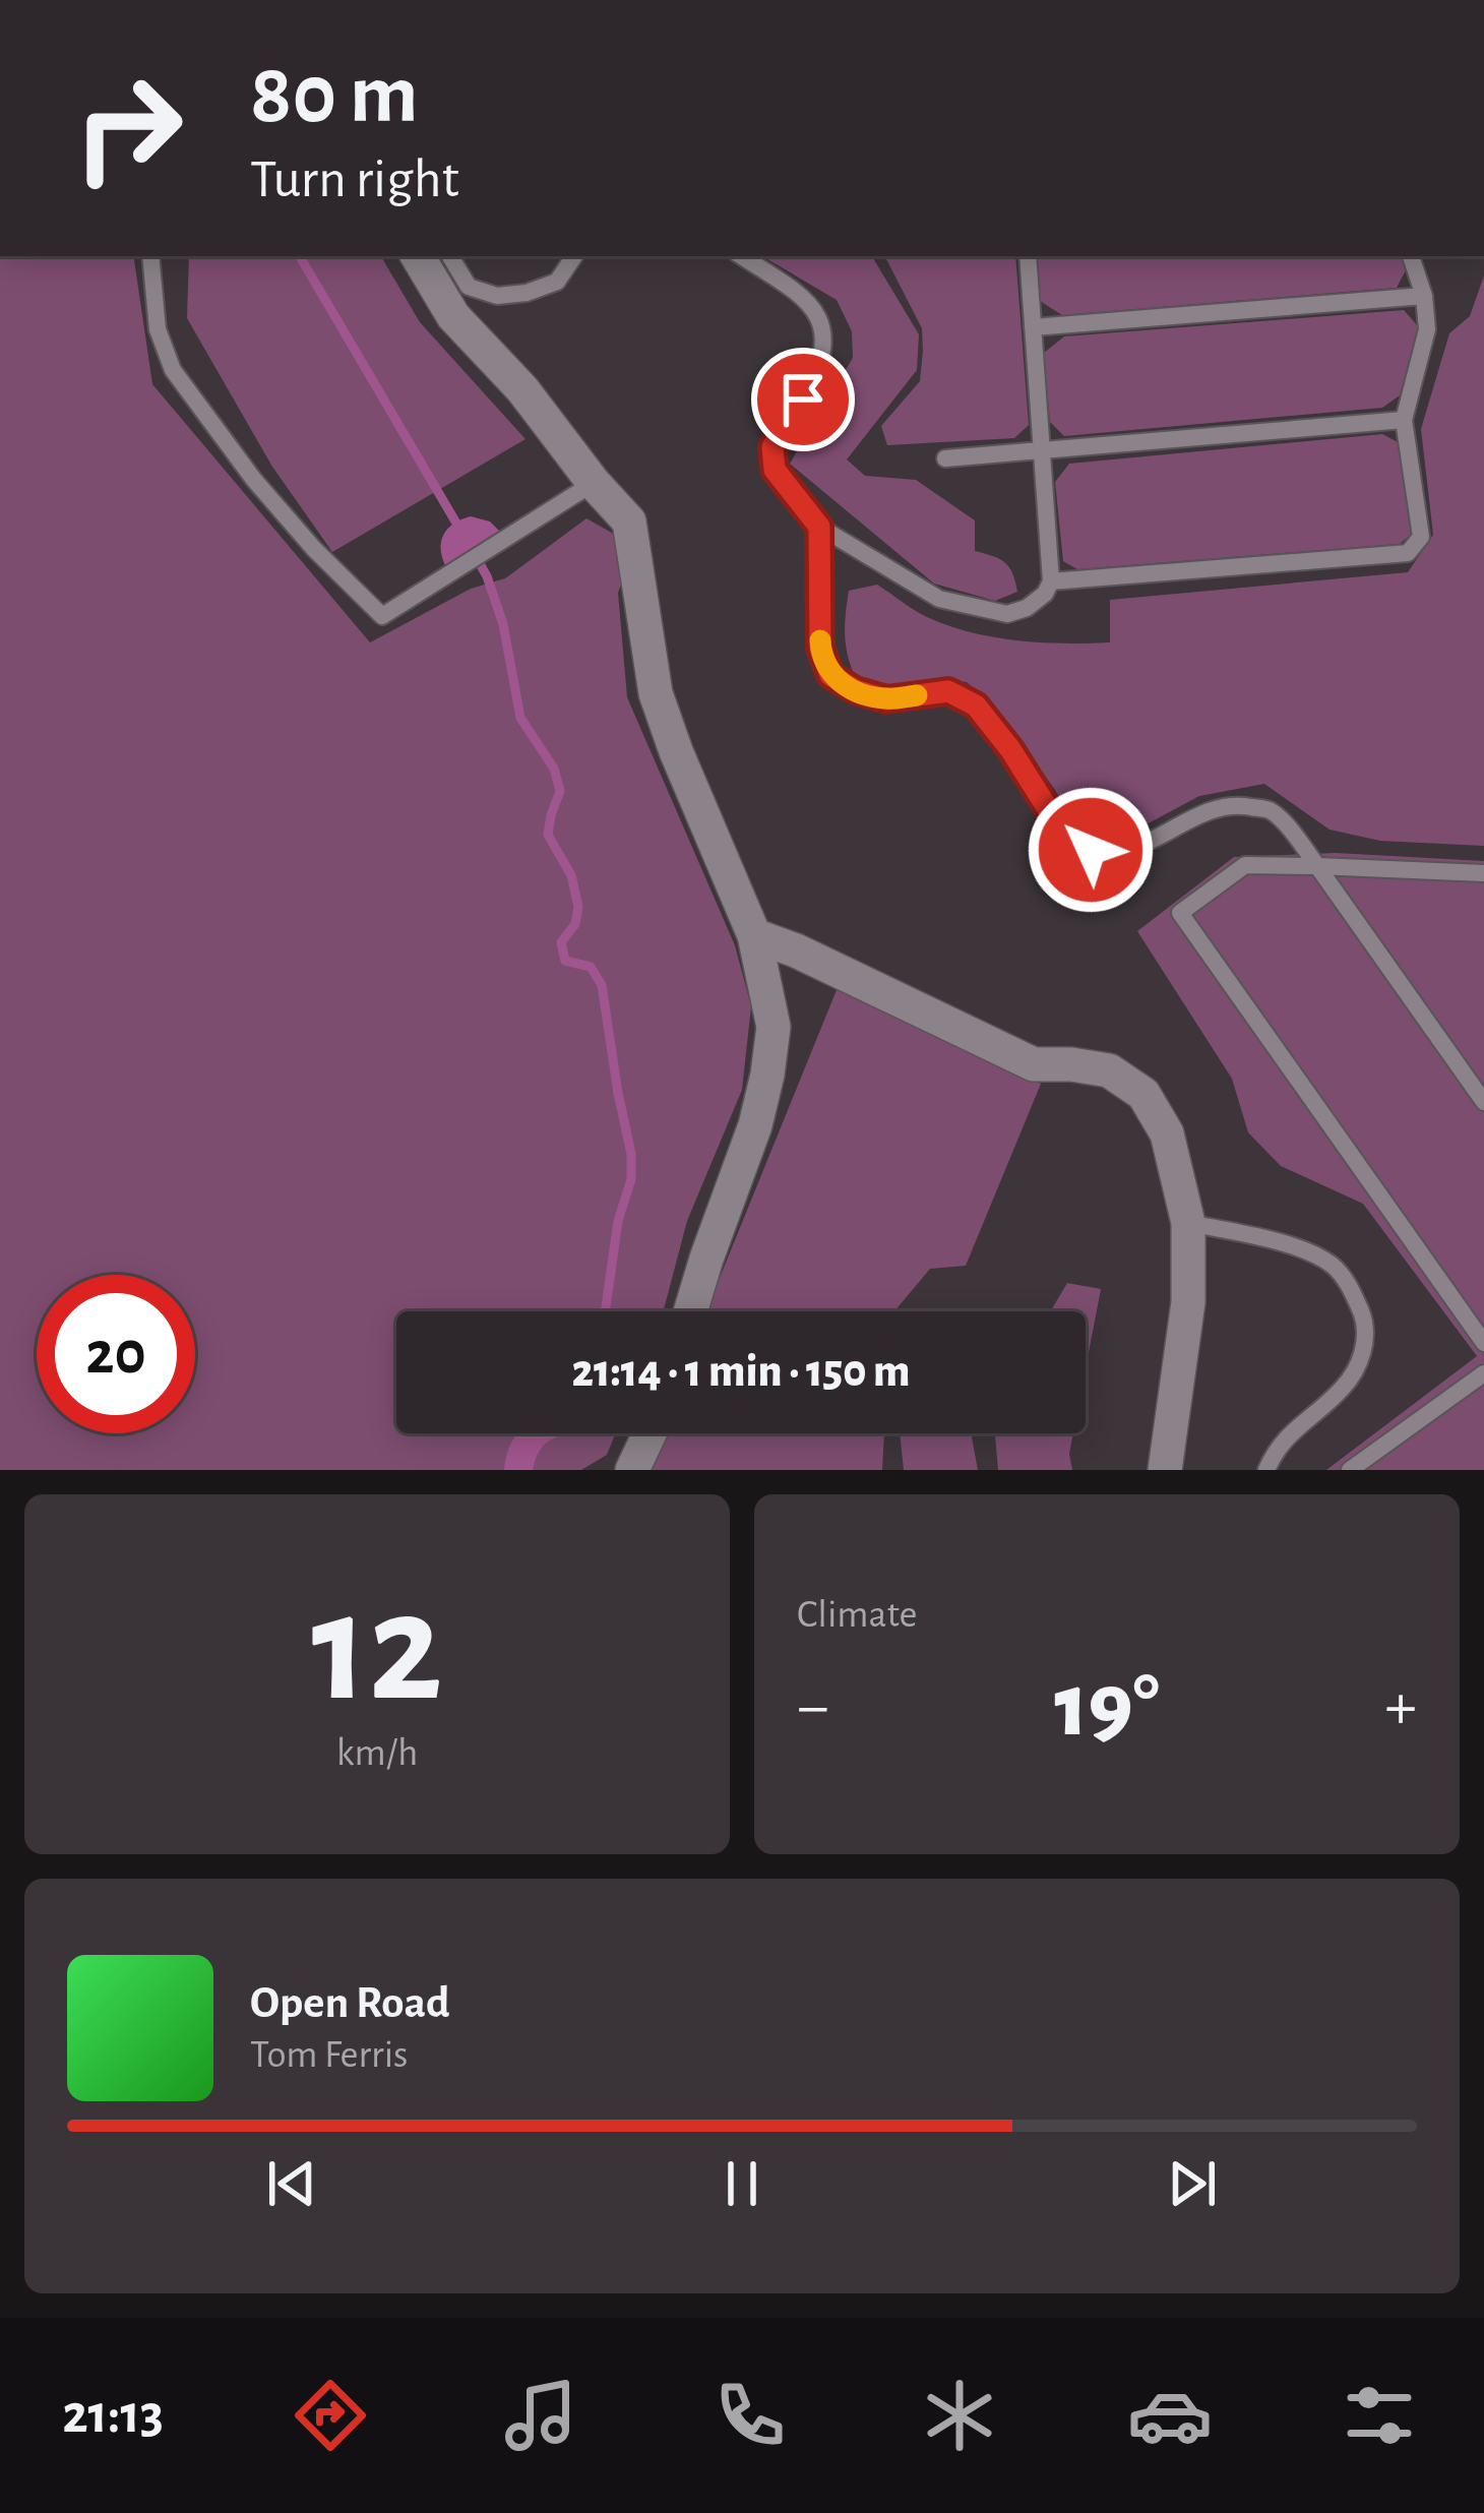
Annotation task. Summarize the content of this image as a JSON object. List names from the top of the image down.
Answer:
{
  "page": {
    "turn": ["80 m", "Turn right"],
    "limit": "20",
    "trip": "21:14 · 1 min · 150 m",
    "tile": [
      ["12", "km/h"],
      "Climate"
    ],
    "heat": ["−", "19°", "+"],
    "song": ["Open Road", "Tom Ferris"],
    "tabs": "21:13"
  }
}
